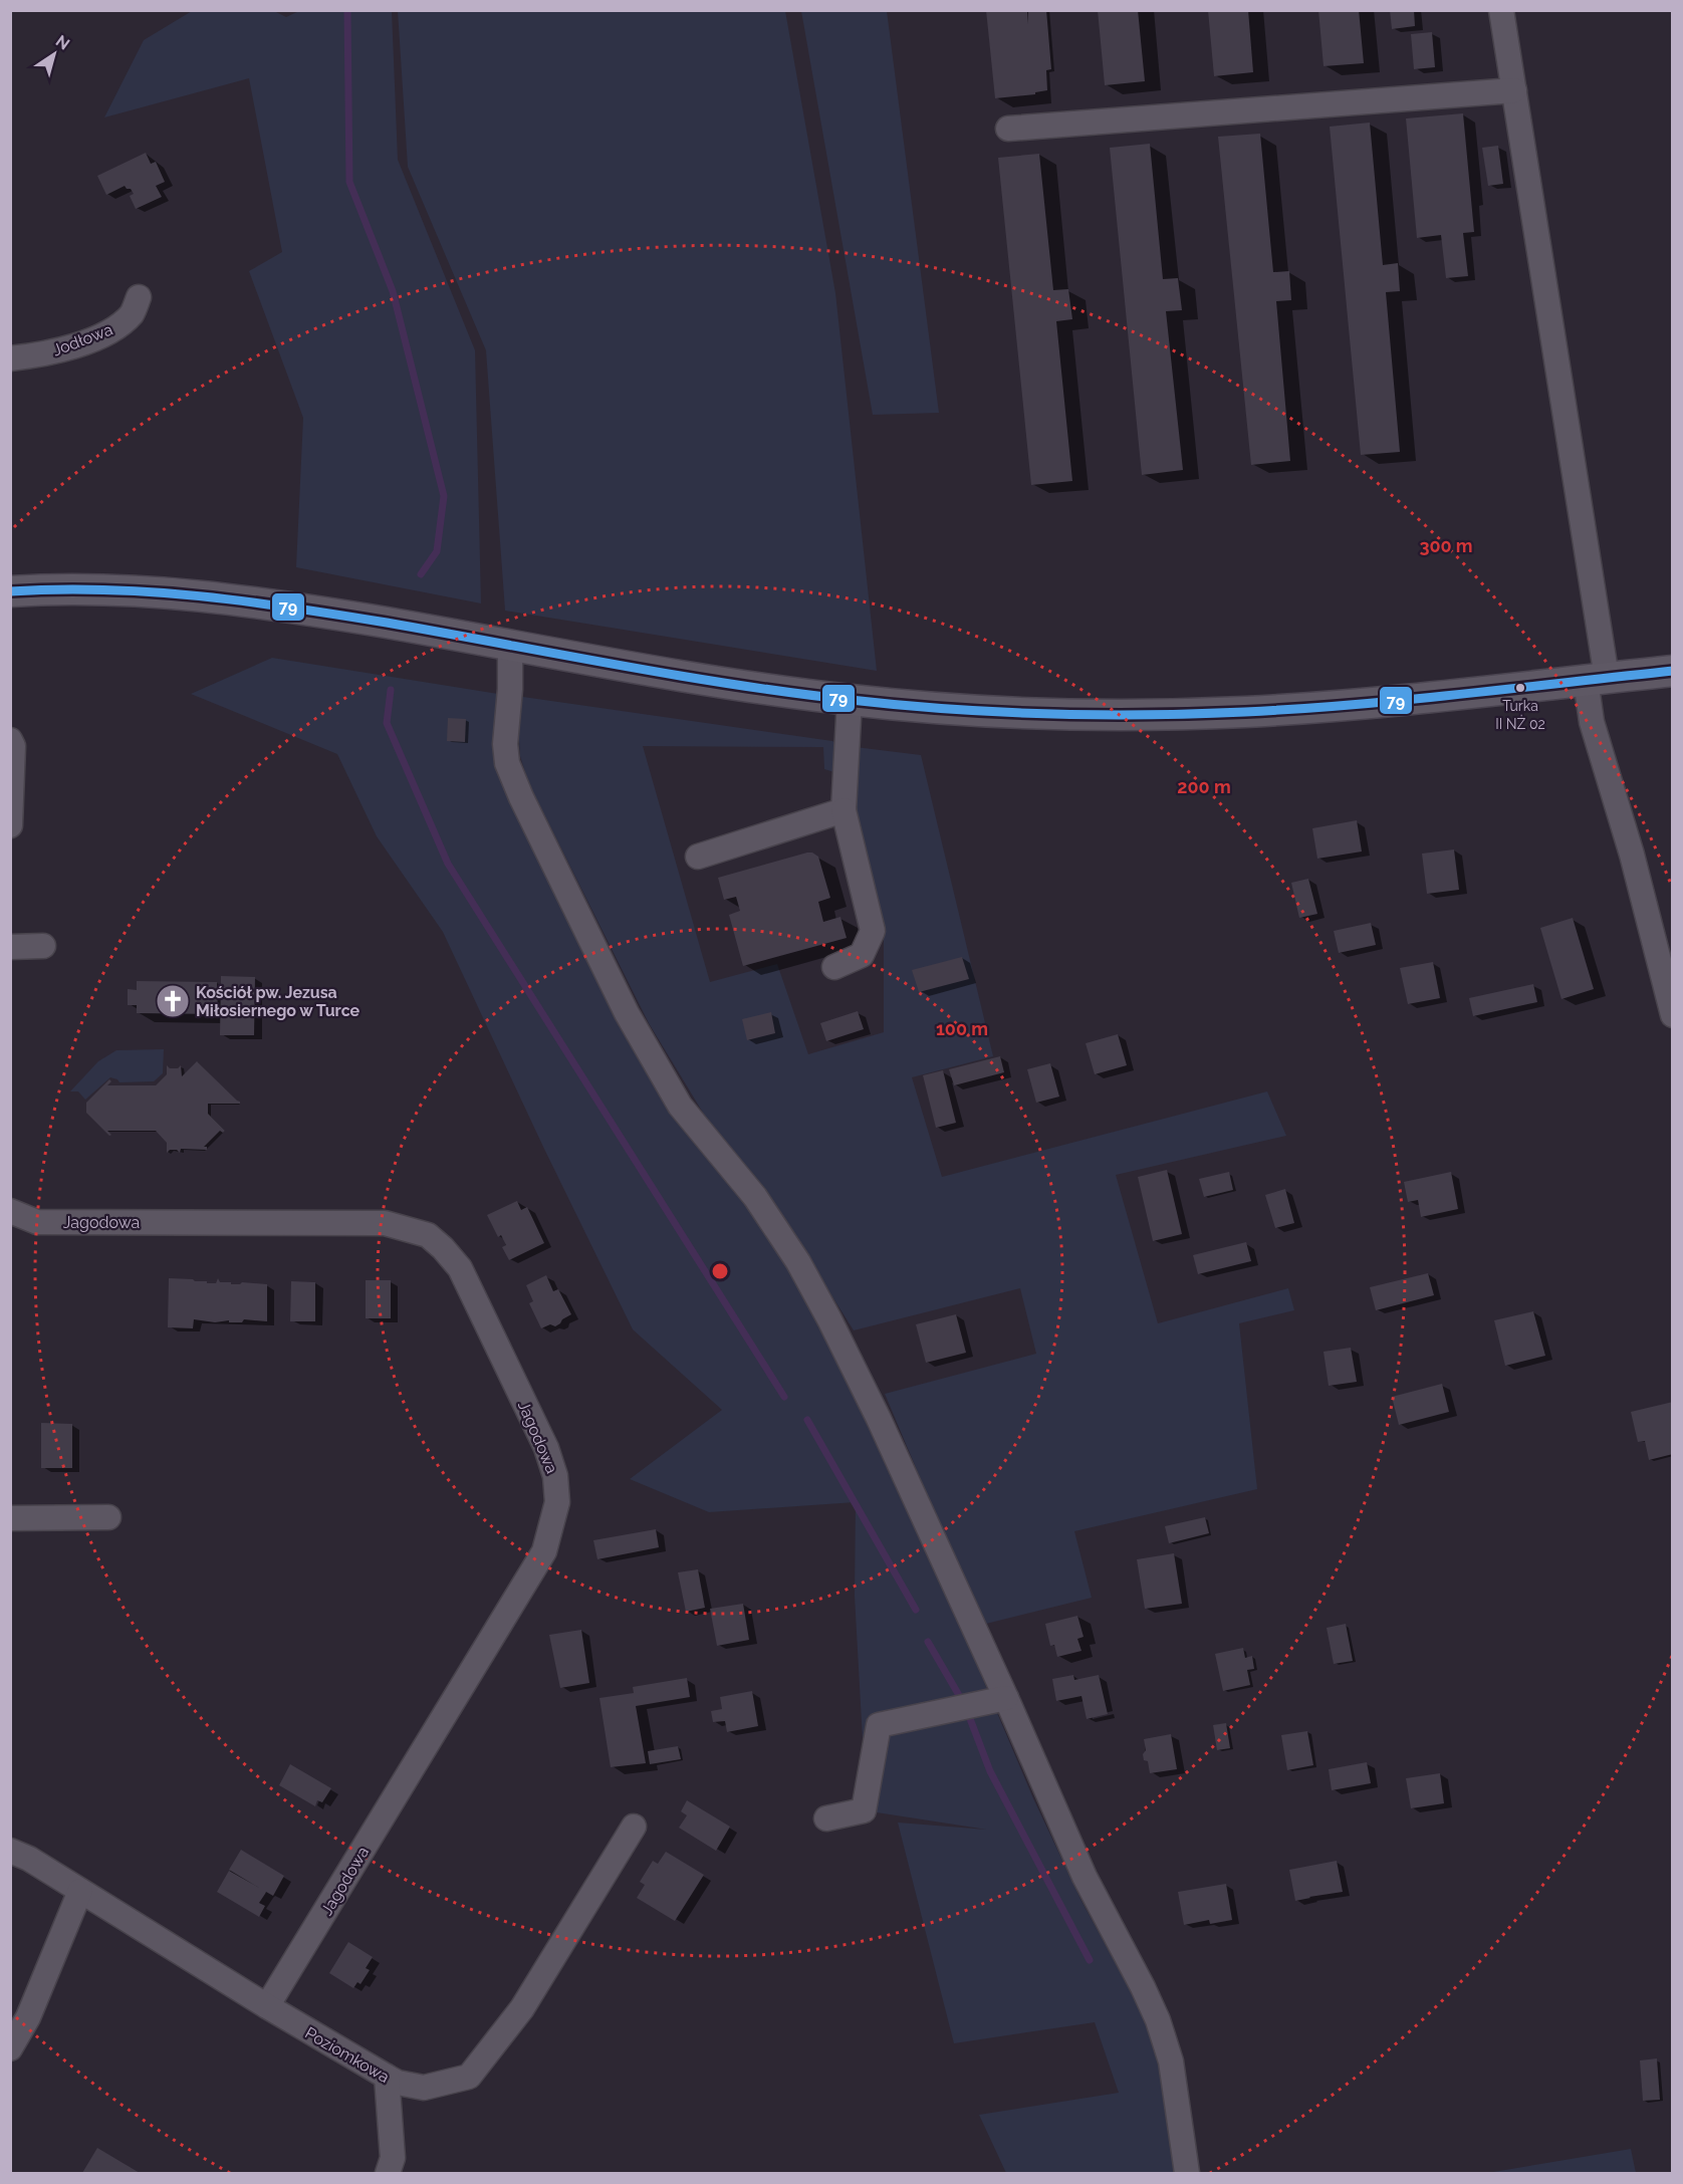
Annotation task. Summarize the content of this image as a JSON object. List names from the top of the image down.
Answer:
{
  "streets": {
    "street": ["Jodłowa", "Jagodowa", "Poziomkowa"]
  },
  "crossings": [
    ["Jagodowa", "Poziomkowa"]
  ],
  "places": {
    "other": ["Turka II NŻ 02"],
    "church": ["Kościół pw. Jezusa Miłosiernego w Turce"]
  },
  "lines": ["transit line 79"],
  "north": "top right",
  "rings": ["300 m", "200 m", "100 m"]
}
